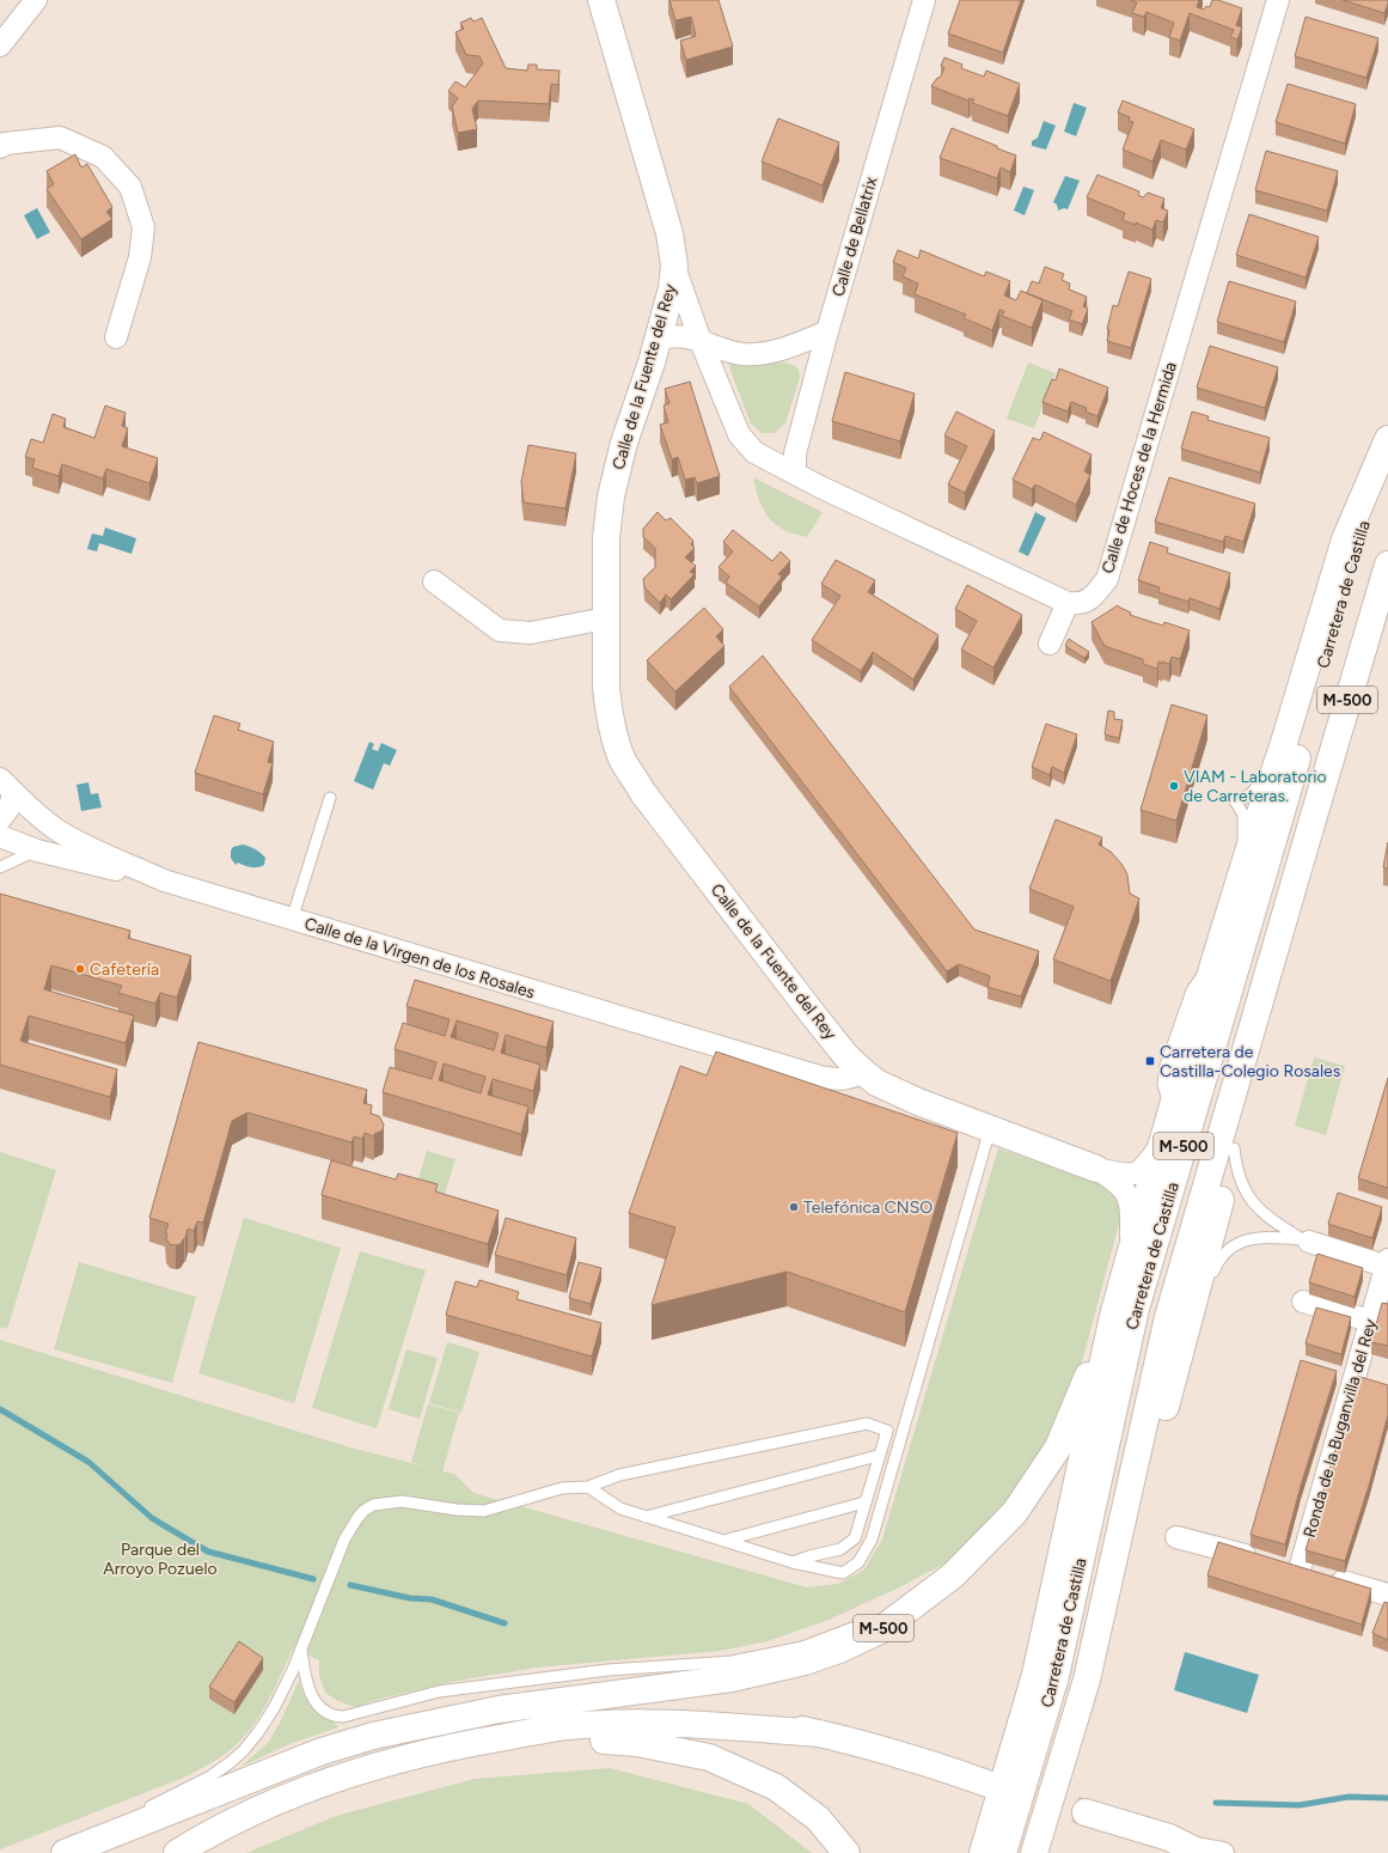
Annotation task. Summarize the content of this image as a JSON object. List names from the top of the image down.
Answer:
{
  "streets": {
    "main road": ["Calle de la Fuente del Rey", "Carretera de Castilla", "M-500"],
    "street": [
      "Calle de Bellatrix",
      "Calle de Hoces de la Hermida",
      "Calle de la Virgen de los Rosales",
      "Ronda de la Buganvilla del Rey"
    ]
  },
  "crossings": [
    ["Calle de la Fuente del Rey", "M-500"],
    ["Calle de la Fuente del Rey", "Calle de la Virgen de los Rosales"],
    ["Carretera de Castilla", "M-500"]
  ],
  "parks": ["Parque del Arroyo Pozuelo"],
  "places": {
    "other": ["VIAM - Laboratorio de Carreteras.", "Cafetería", "Telefónica CNSO"],
    "transit": ["Carretera de Castilla-Colegio Rosales"]
  }
}
